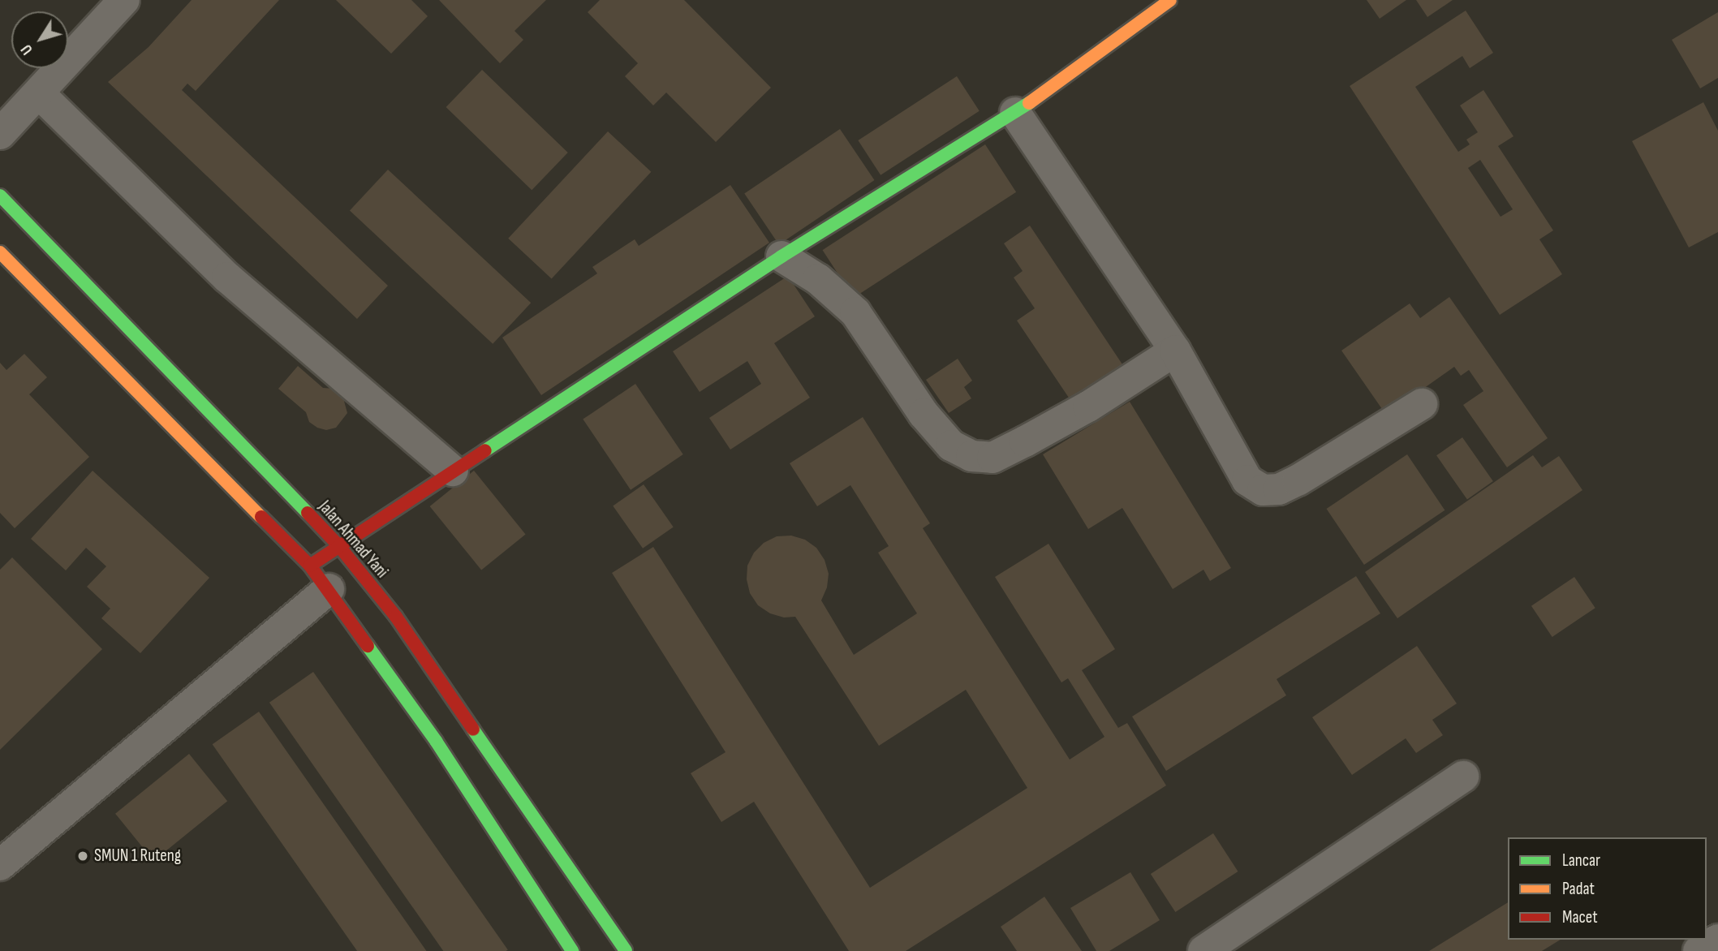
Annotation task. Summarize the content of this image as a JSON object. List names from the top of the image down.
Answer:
{
  "streets": {
    "main road": ["Jalan Ahmad Yani"]
  },
  "places": ["SMUN 1 Ruteng"],
  "legend": ["Lancar", "Padat", "Macet"],
  "north": "bottom left"
}
